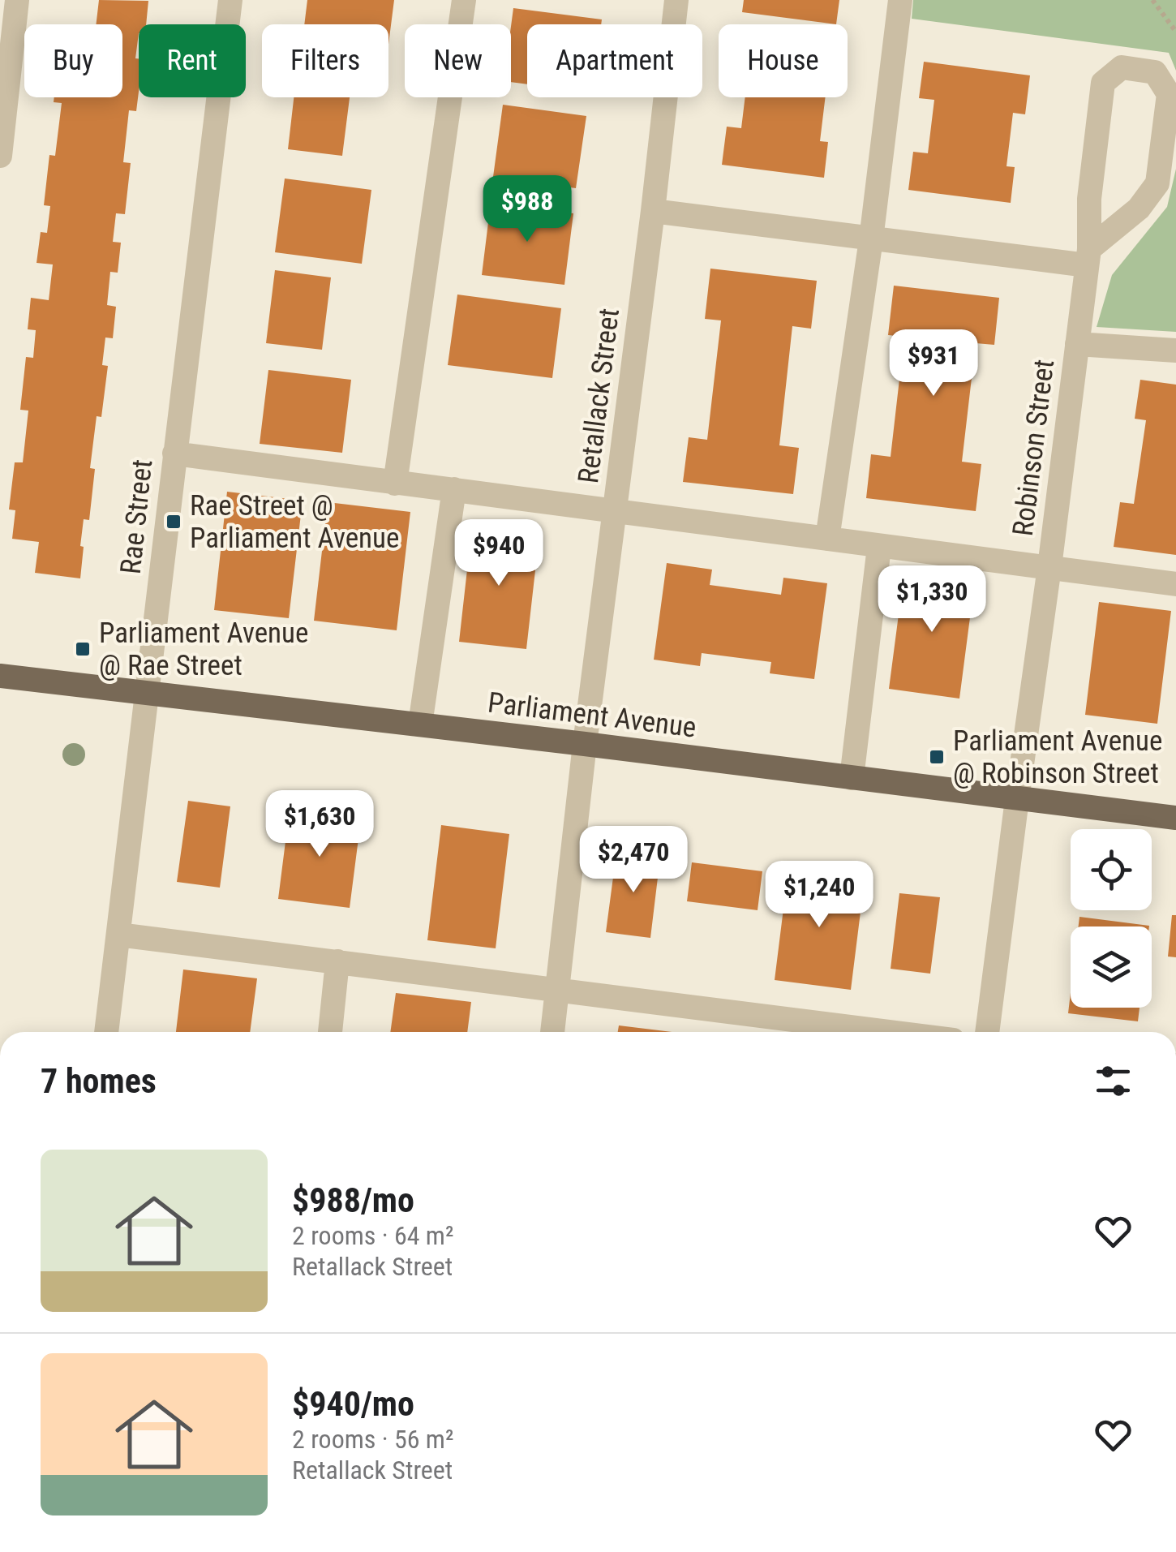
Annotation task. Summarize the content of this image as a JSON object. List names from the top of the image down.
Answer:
{
  "streets": {
    "main road": ["Parliament Avenue"],
    "street": ["Retallack Street", "Robinson Street", "Rae Street"]
  },
  "crossings": [
    ["Retallack Street", "Parliament Avenue"],
    ["Robinson Street", "Parliament Avenue"],
    ["Rae Street", "Parliament Avenue"]
  ],
  "places": {
    "transit": ["Rae Street @ Parliament Avenue", "Parliament Avenue @ Rae Street", "Parliament Avenue @ Robinson Street"]
  },
  "page": {
    "chip": [
      "Buy",
      "Rent",
      "Filters",
      "New",
      "Apartment",
      "House"
    ],
    "price": [
      "$988",
      "$931",
      "$940",
      "$1,330",
      "$1,630",
      "$2,470",
      "$1,240"
    ],
    "heading": "7 homes",
    "list": [
      {
        "name": "$988/mo",
        "note": "2 rooms · 64 m² · Retallack Street"
      },
      {
        "name": "$940/mo",
        "note": "2 rooms · 56 m² · Retallack Street"
      }
    ]
  }
}
